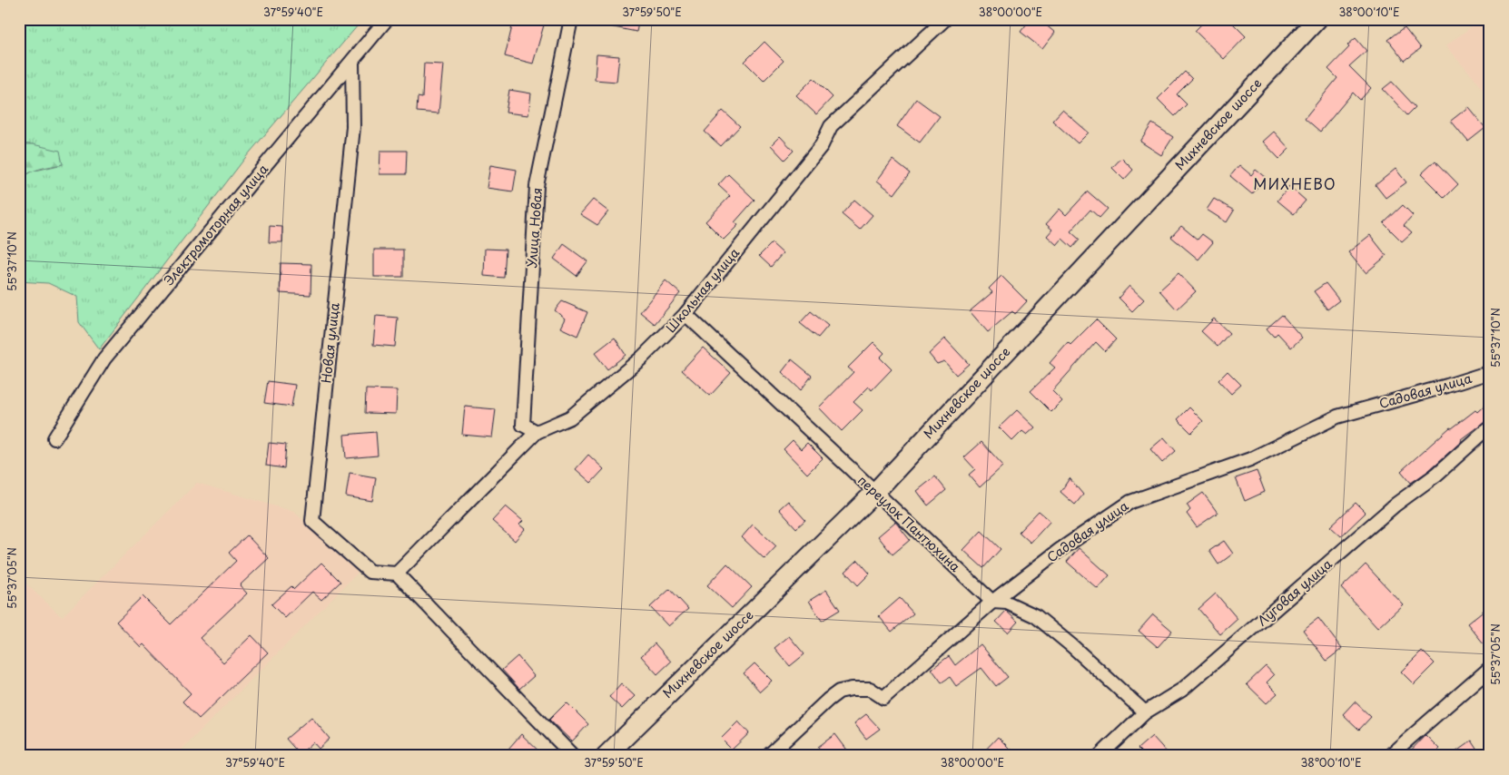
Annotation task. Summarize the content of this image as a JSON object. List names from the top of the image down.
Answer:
{
  "streets": {
    "street": [
      "Михневское шоссе",
      "Электромоторная улица",
      "Улица Новая",
      "Школьная улица",
      "Новая улица",
      "Садовая улица",
      "переулок Пантюхина",
      "Луговая улица"
    ]
  },
  "crossings": [
    ["Михневское шоссе", "переулок Пантюхина"],
    ["Электромоторная улица", "Новая улица"],
    ["Улица Новая", "Школьная улица"],
    ["Школьная улица", "Новая улица"],
    ["Школьная улица", "переулок Пантюхина"],
    ["Садовая улица", "переулок Пантюхина"]
  ],
  "districts": ["МИХНЕВО"],
  "coordinates": [
    "37°59'40\"E",
    "37°59'50\"E",
    "38°00'00\"E",
    "38°00'10\"E",
    "55°37'10\"N",
    "55°37'05\"N"
  ]
}
